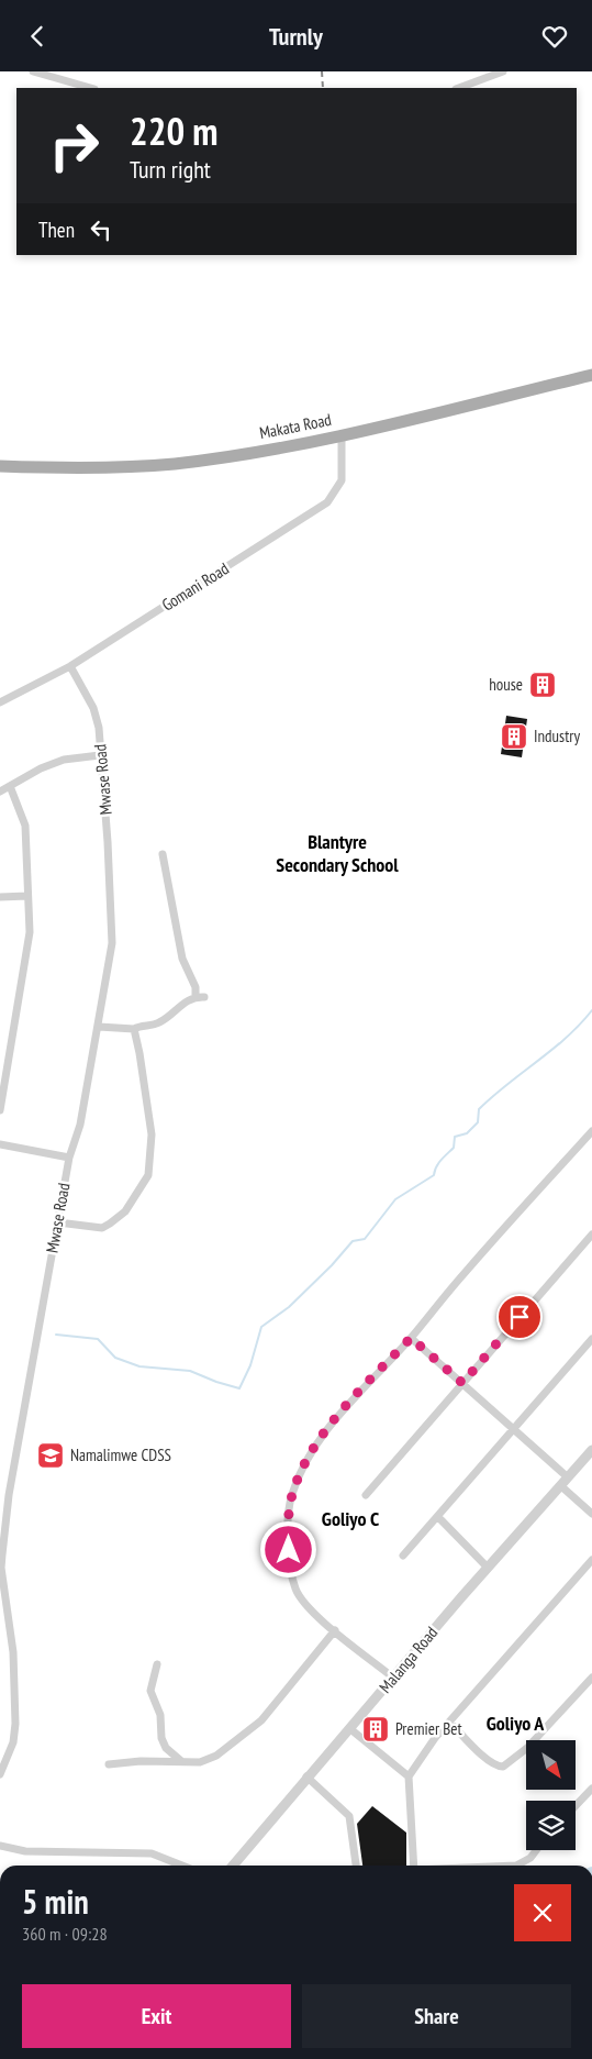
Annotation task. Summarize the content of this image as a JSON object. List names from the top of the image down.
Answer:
{
  "streets": {
    "main road": ["Makata Road"],
    "street": ["Gomani Road", "Mwase Road", "Malanga Road"]
  },
  "crossings": [
    ["Makata Road", "Gomani Road"],
    ["Gomani Road", "Mwase Road"]
  ],
  "districts": ["Blantyre Secondary School", "Goliyo C", "Goliyo A"],
  "places": {
    "building": ["house", "Industry", "Premier Bet"],
    "school or university": ["Namalimwe CDSS"]
  },
  "north": "bottom right",
  "page": {
    "header": "Turnly",
    "turn": ["220 m", "Turn right"],
    "then": "Then",
    "heading": ["5 min", "360 m · 09:28"],
    "buttons": ["Exit", "Share"]
  }
}
